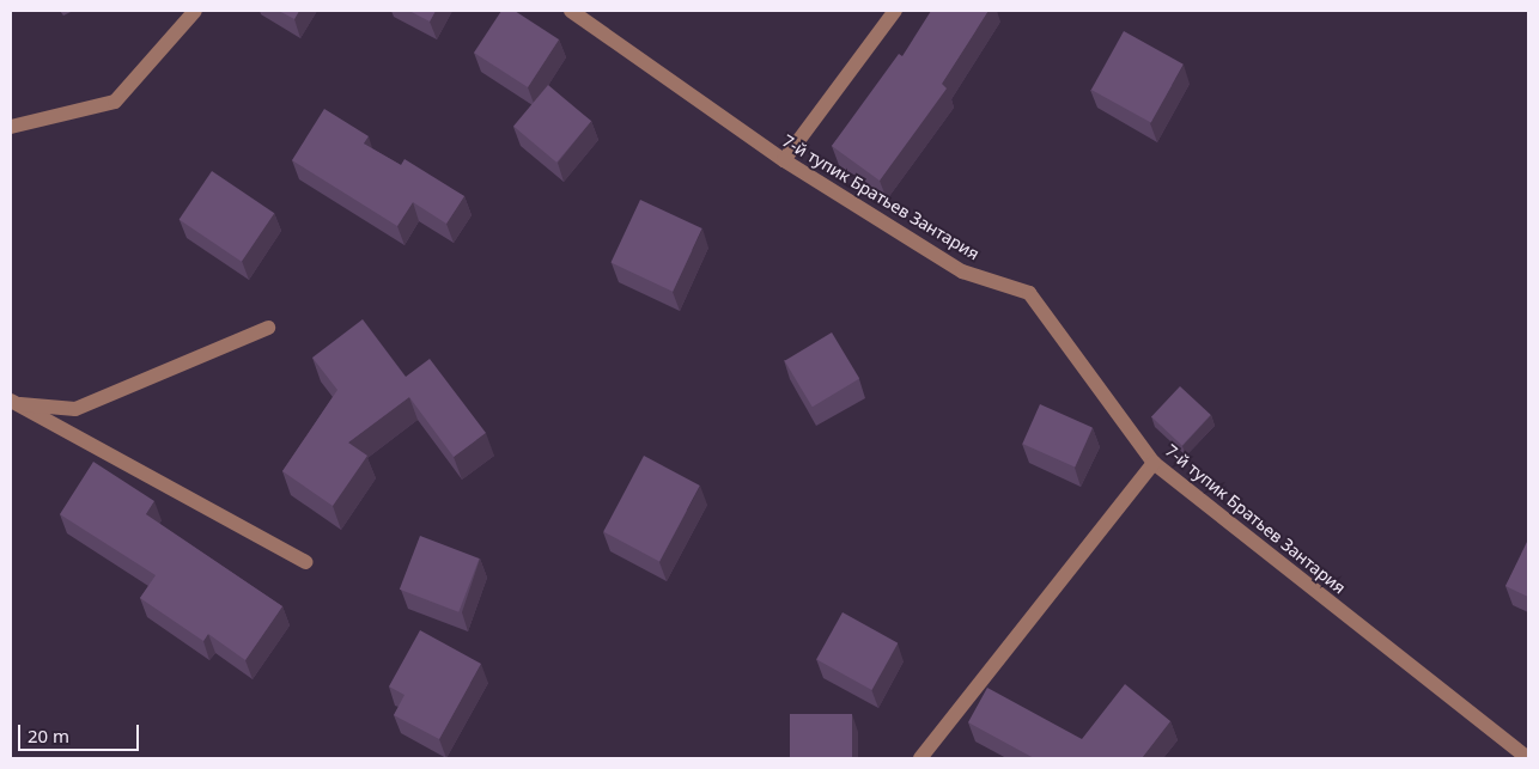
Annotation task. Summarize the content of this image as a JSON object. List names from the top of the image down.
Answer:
{
  "streets": {
    "street": ["7-й тупик Братьев Зантария"]
  },
  "scale_bar": "20 m"
}
